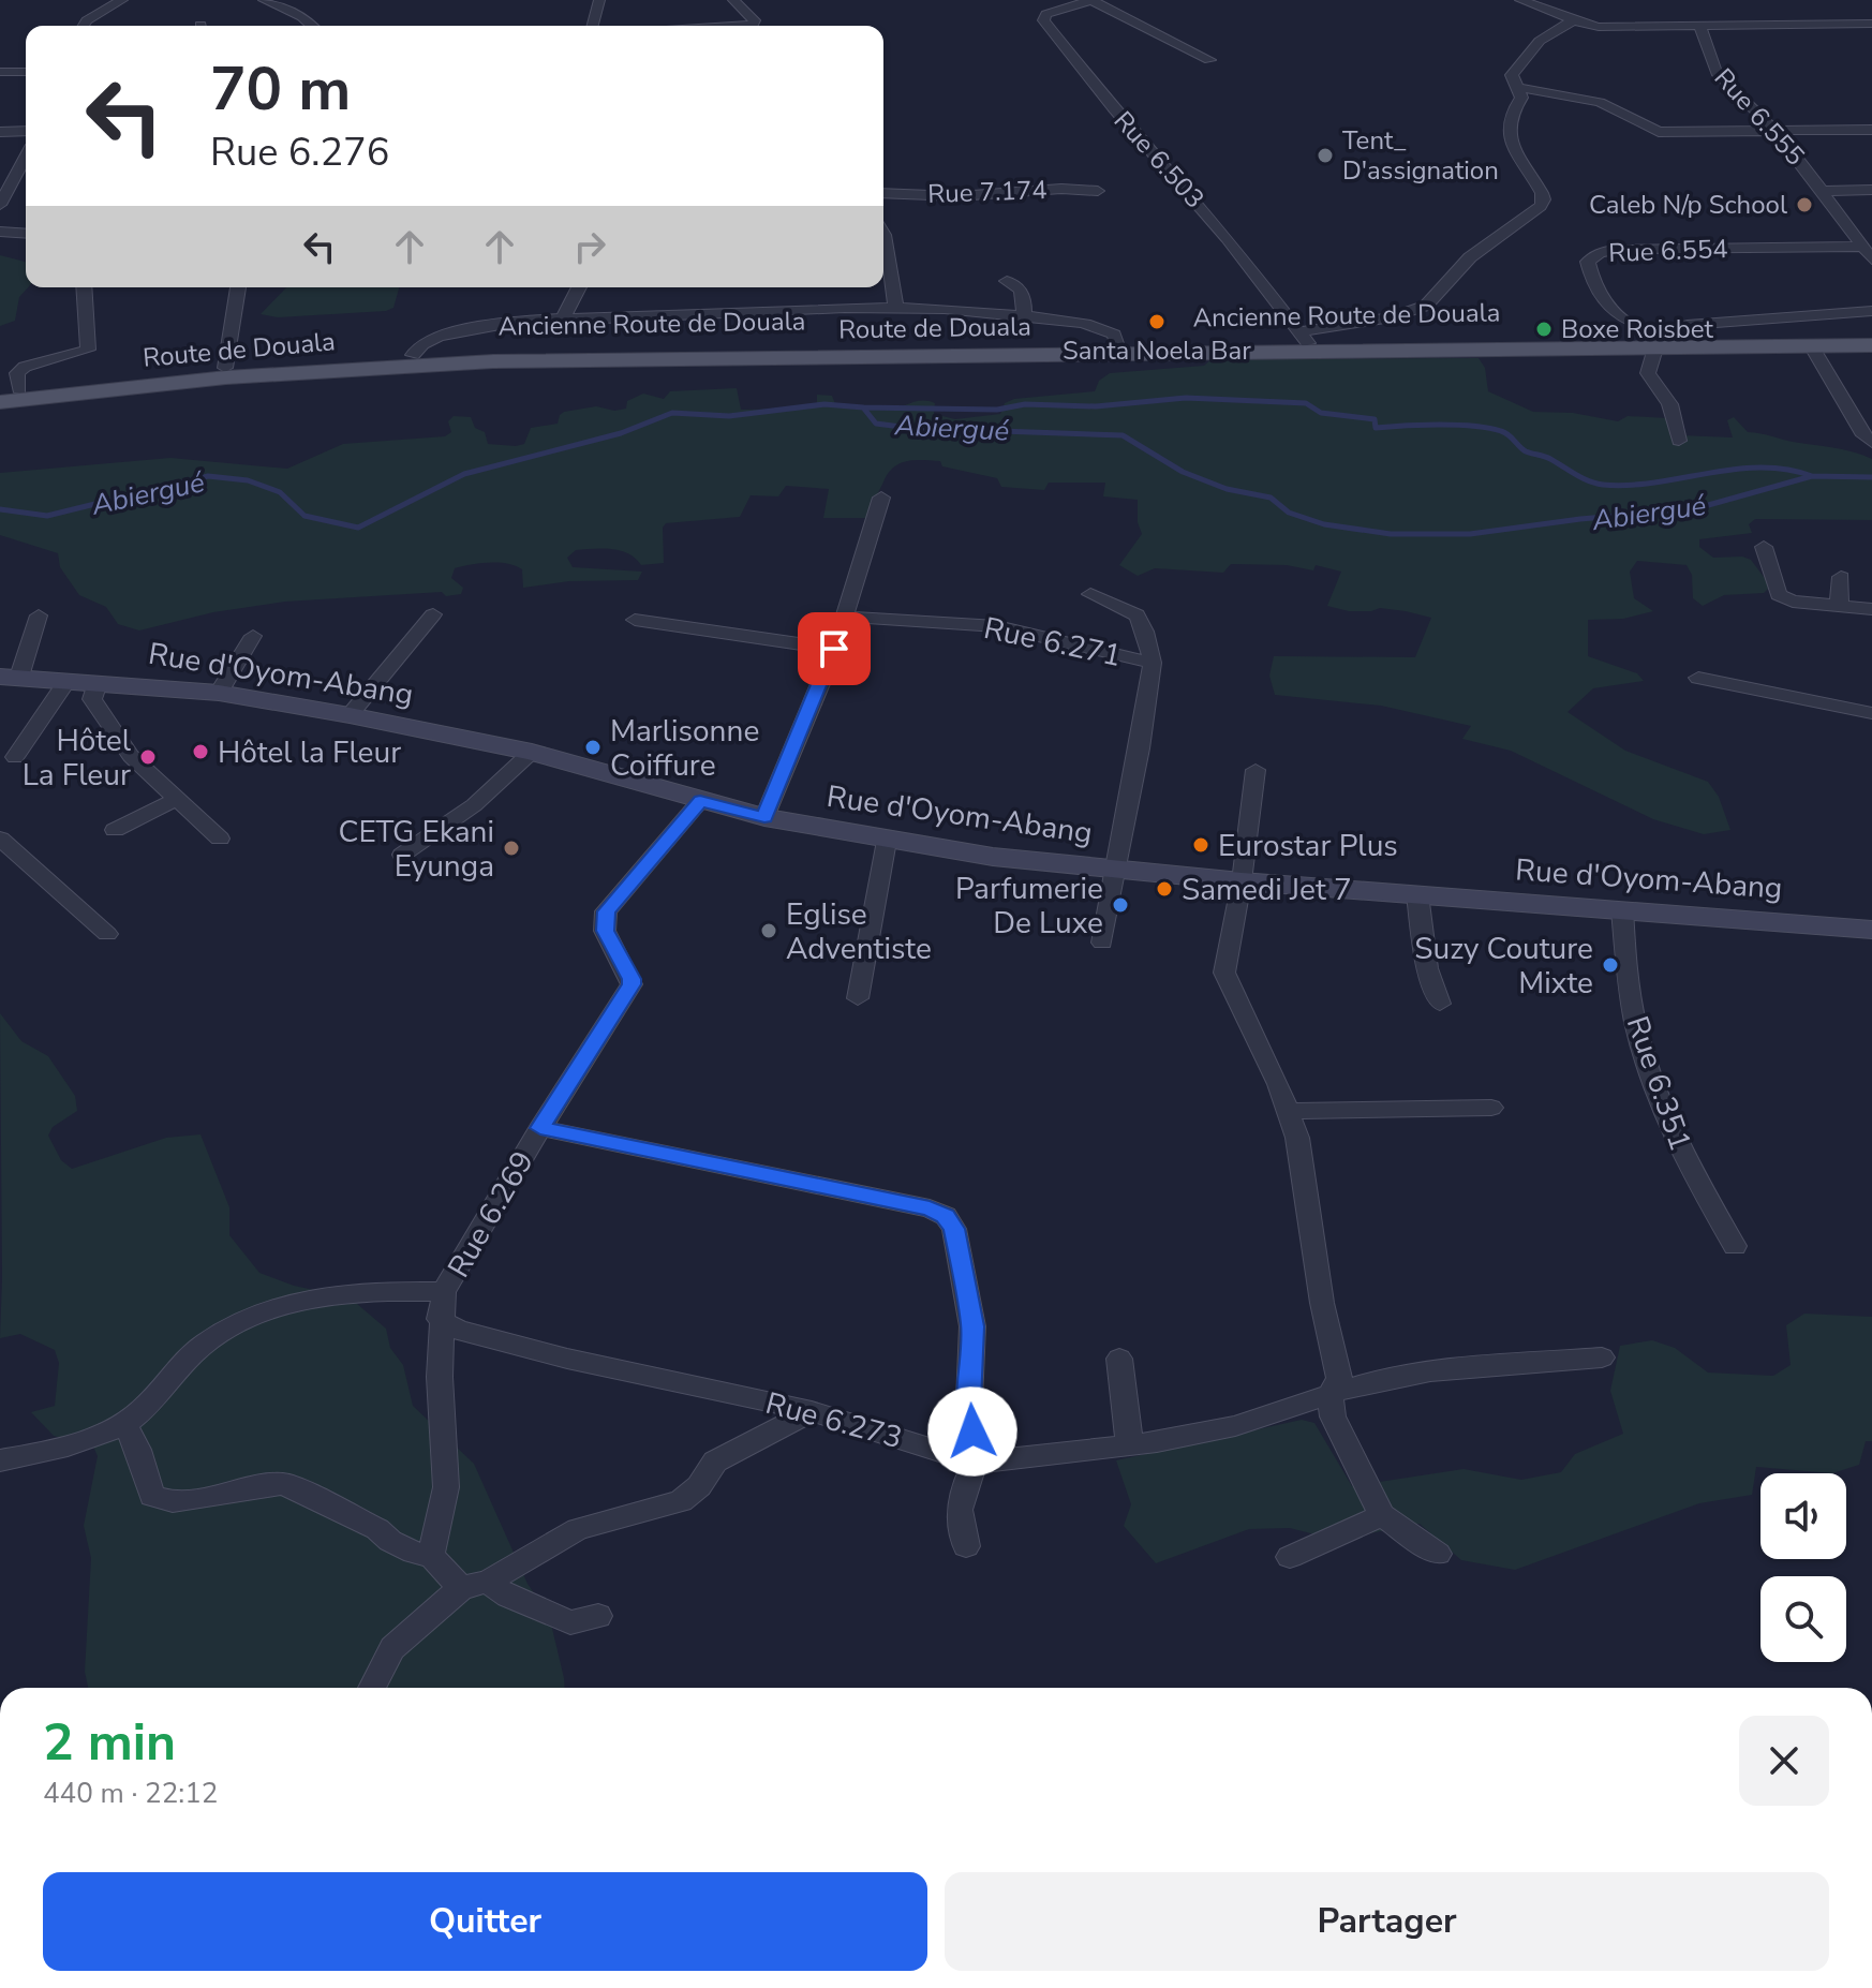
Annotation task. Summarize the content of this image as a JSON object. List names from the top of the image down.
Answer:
{
  "streets": {
    "main road": ["Ancienne Route de Douala", "Route de Douala", "Rue d'Oyom-Abang"],
    "street": [
      "Rue 6.555",
      "Rue 6.503",
      "Rue 7.174",
      "Rue 6.554",
      "Rue 6.271",
      "Rue 6.351",
      "Rue 6.269",
      "Rue 6.273"
    ]
  },
  "crossings": [
    ["Rue 6.555", "Rue 6.554"],
    ["Rue 6.503", "Ancienne Route de Douala"],
    ["Rue 6.554", "Ancienne Route de Douala"],
    ["Rue 6.554", "Route de Douala"],
    ["Ancienne Route de Douala", "Route de Douala"],
    ["Rue 6.271", "Rue d'Oyom-Abang"],
    ["Rue d'Oyom-Abang", "Rue 6.351"],
    ["Rue d'Oyom-Abang", "Rue 6.269"],
    ["Rue 6.269", "Rue 6.273"]
  ],
  "water": ["Abiergué"],
  "places": [
    "Tent_ D'assignation",
    "Caleb N/p School",
    "Santa Noela Bar",
    "Boxe Roisbet",
    "Marlisonne Coiffure",
    "Hôtel la Fleur",
    "Hôtel La Fleur",
    "Eurostar Plus",
    "CETG Ekani Eyunga",
    "Samedi Jet 7",
    "Parfumerie De Luxe",
    "Eglise Adventiste",
    "Suzy Couture Mixte"
  ],
  "page": {
    "turn": ["70 m", "Rue 6.276"],
    "heading": ["2 min", "440 m · 22:12"],
    "buttons": ["Quitter", "Partager"]
  }
}
